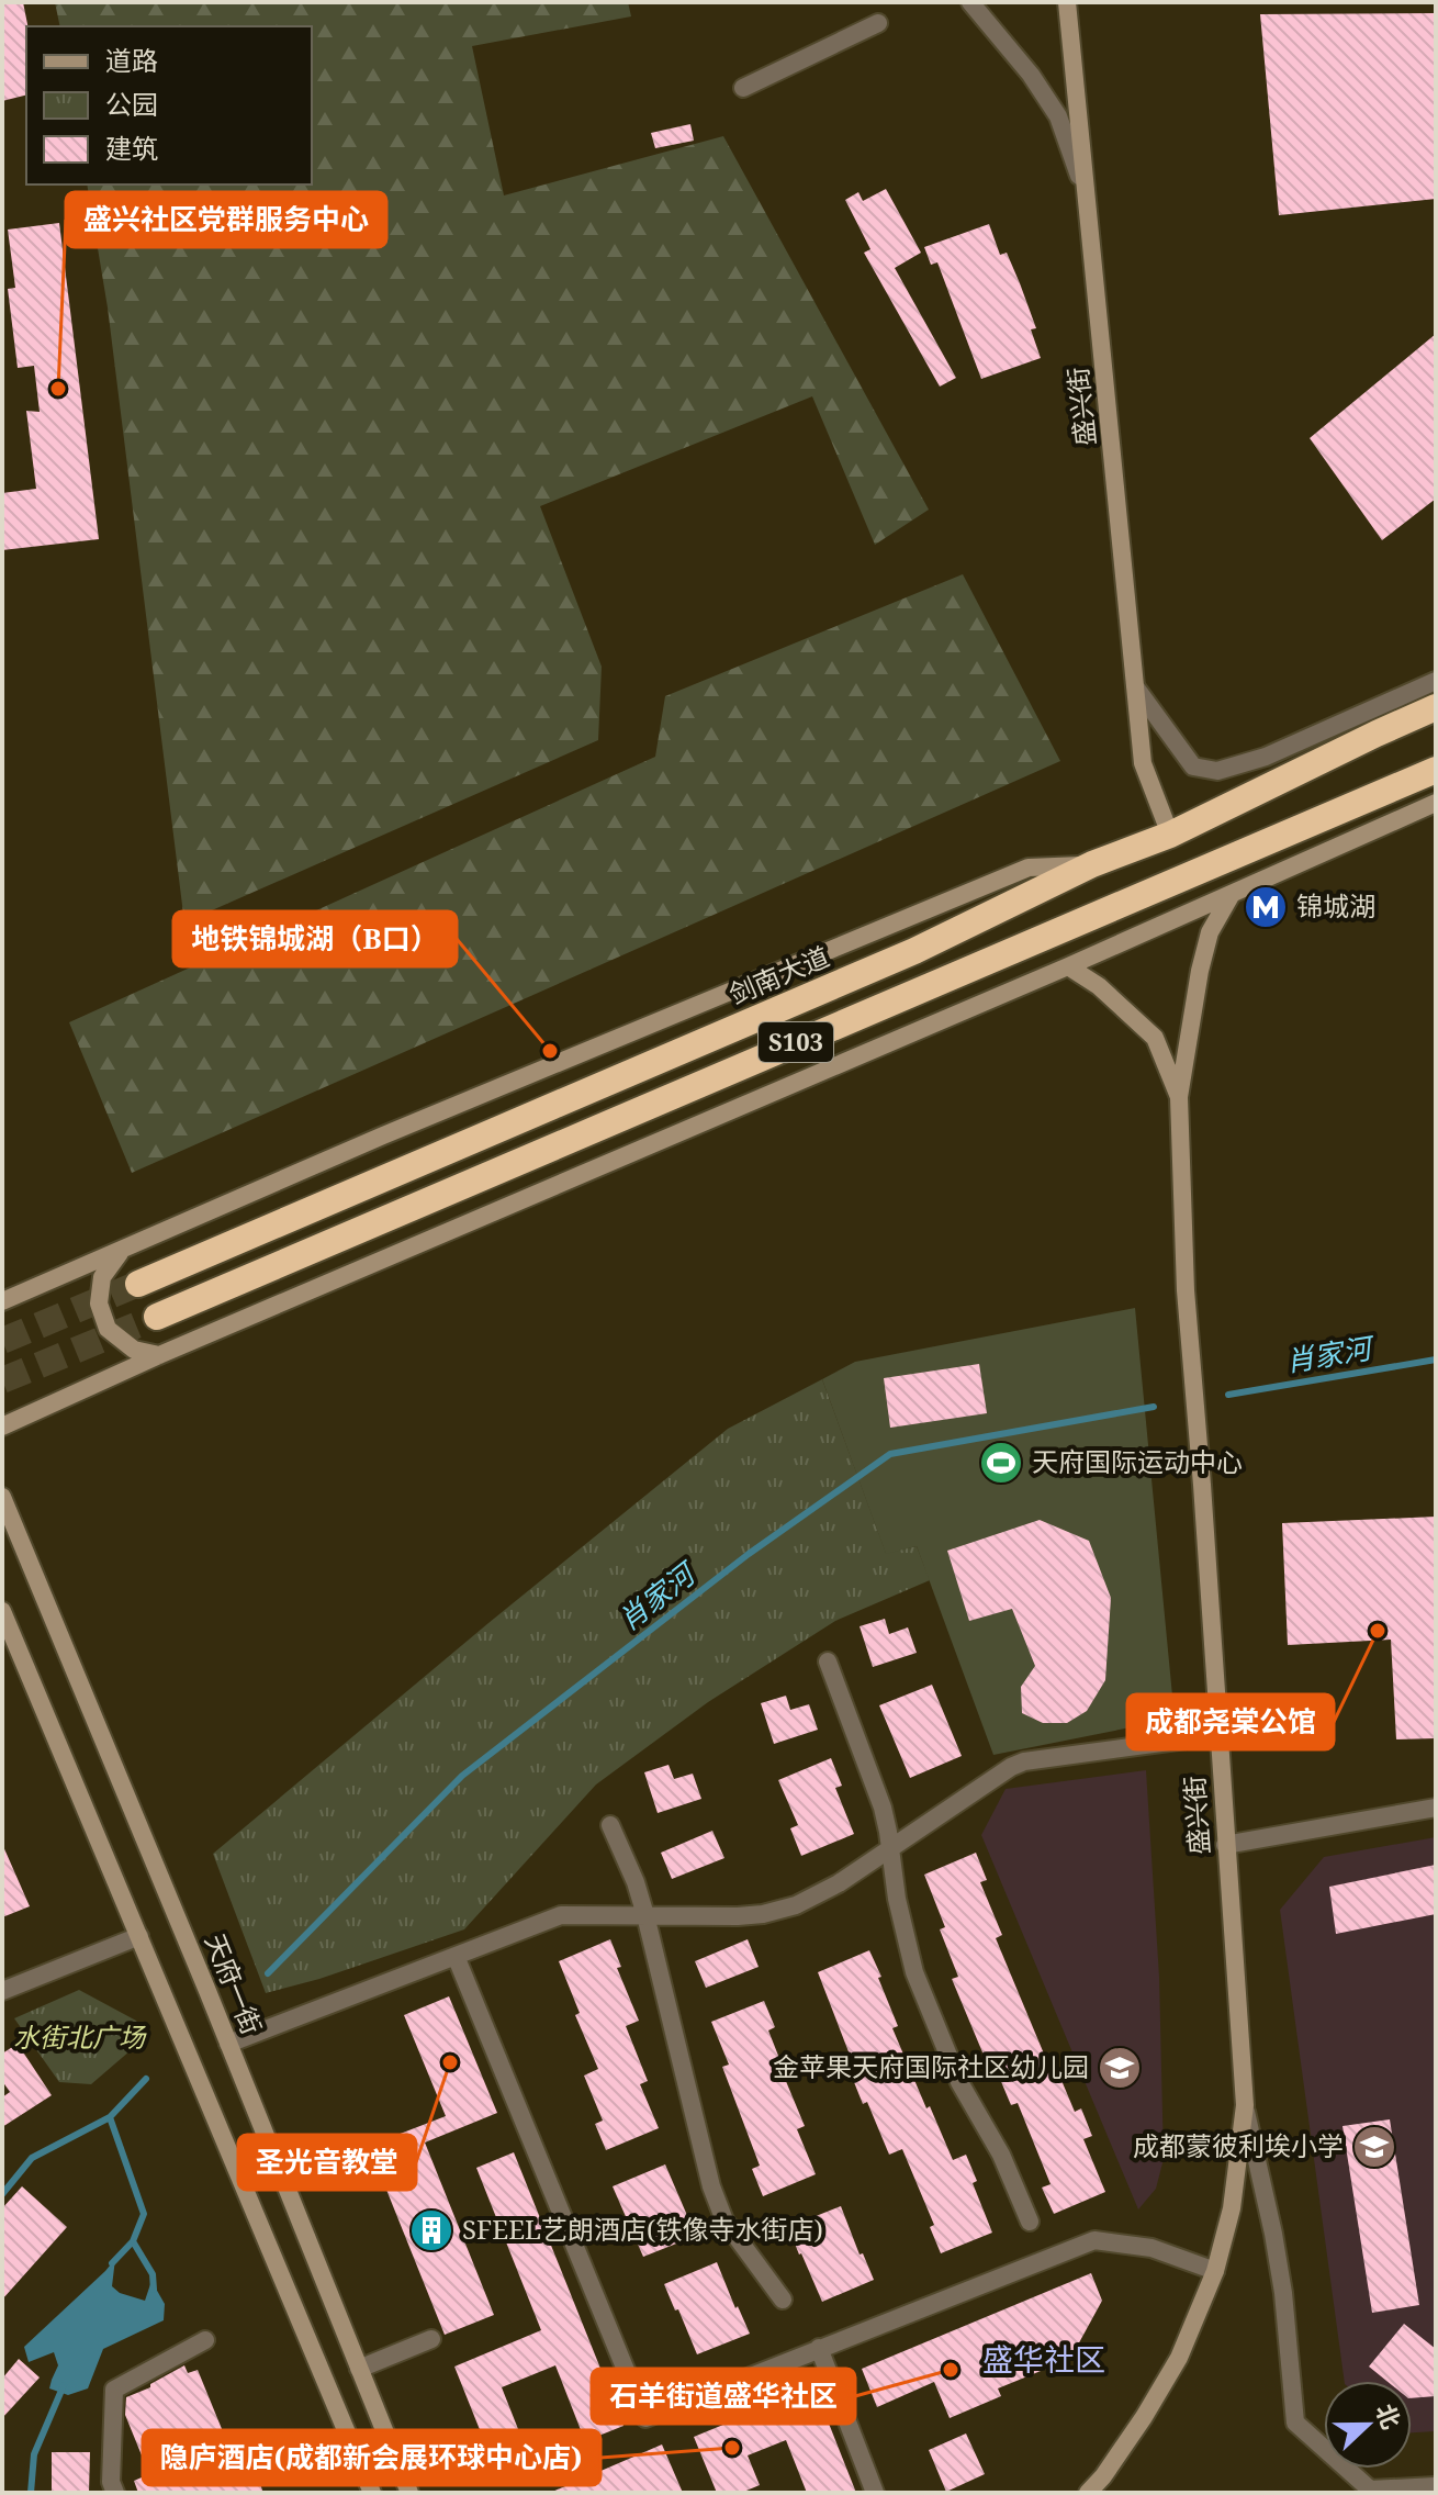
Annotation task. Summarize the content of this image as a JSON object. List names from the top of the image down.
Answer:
{
  "streets": {
    "highway": ["剑南大道", "S103"],
    "main road": ["盛兴街", "天府一街"]
  },
  "crossings": [
    ["盛兴街", "剑南大道"]
  ],
  "districts": ["盛华社区"],
  "water": ["肖家河"],
  "parks": ["水街北广场"],
  "places": {
    "other": [
      "盛兴社区党群服务中心",
      "地铁锦城湖（B口）",
      "成都尧棠公馆",
      "圣光音教堂",
      "石羊街道盛华社区",
      "隐庐酒店(成都新会展环球中心店)"
    ],
    "metro station": ["锦城湖"],
    "sports": ["天府国际运动中心"],
    "school or university": ["金苹果天府国际社区幼儿园", "成都蒙彼利埃小学"],
    "building": ["SFEEL艺朗酒店(铁像寺水街店)"]
  },
  "legend": ["道路", "公园", "建筑"],
  "north": "right"
}
